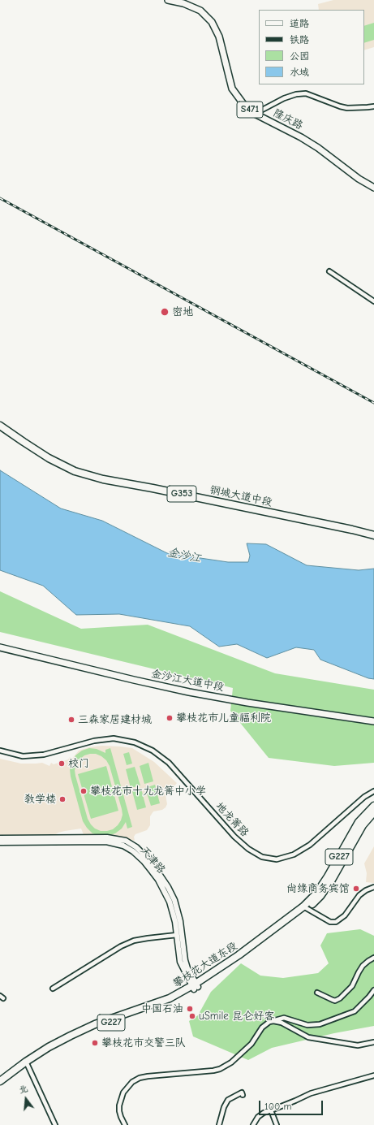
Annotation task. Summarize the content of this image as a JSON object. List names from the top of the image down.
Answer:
{
  "streets": {
    "highway": [
      "G353",
      "钢城大道中段",
      "G227",
      "攀枝花大道东段"
    ],
    "main road": [
      "S471",
      "隆庆路",
      "金沙江大道中段",
      "天津路"
    ],
    "street": ["地龙箐路"]
  },
  "crossings": [
    ["天津路", "攀枝花大道东段"]
  ],
  "water": ["金沙江"],
  "places": [
    "密地",
    "攀枝花市儿童福利院",
    "三森家居建材城",
    "校门",
    "攀枝花市十九龙箐中小学",
    "教学楼",
    "尚缘商务宾馆",
    "中国石油",
    "uSmile 昆仑好客",
    "攀枝花市交警三队"
  ],
  "legend": [
    "道路",
    "铁路",
    "公园",
    "水域"
  ],
  "scale_bar": "100 m",
  "north": "top"
}
